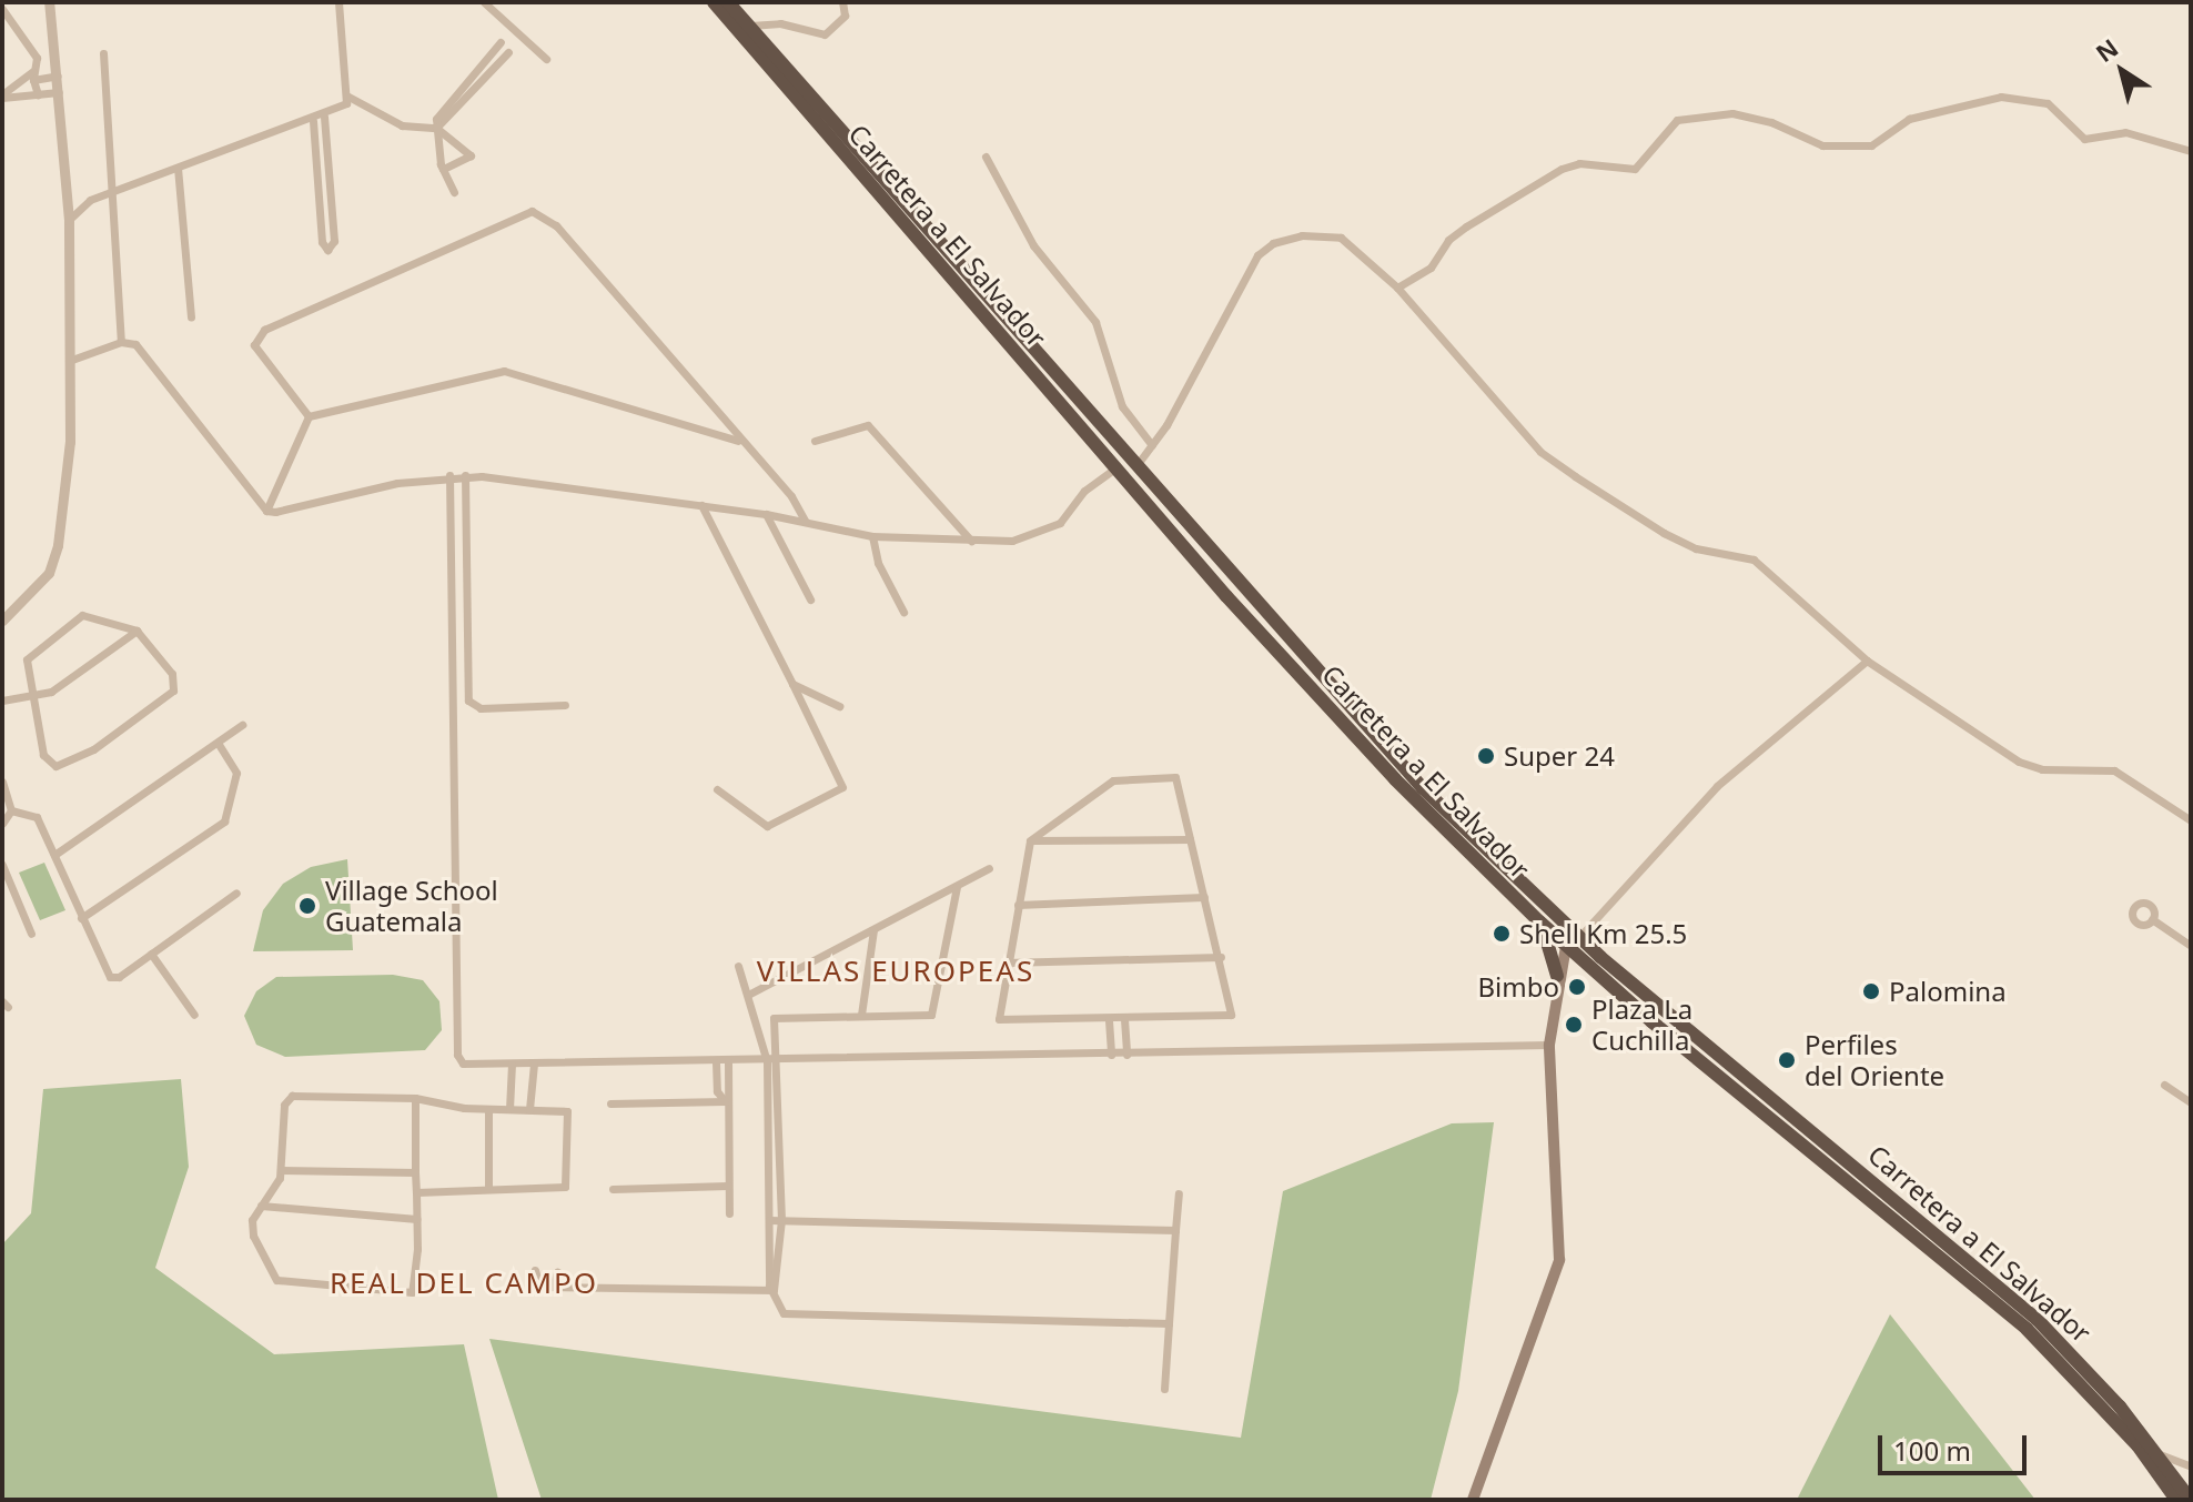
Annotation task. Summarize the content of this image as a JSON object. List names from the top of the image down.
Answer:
{
  "streets": {
    "highway": ["Carretera a El Salvador"]
  },
  "districts": ["VILLAS EUROPEAS", "REAL DEL CAMPO"],
  "places": [
    "Super 24",
    "Village School Guatemala",
    "Shell Km 25.5",
    "Bimbo",
    "Palomina",
    "Plaza La Cuchilla",
    "Perfiles del Oriente"
  ],
  "scale_bar": "100 m",
  "north": "top left"
}
